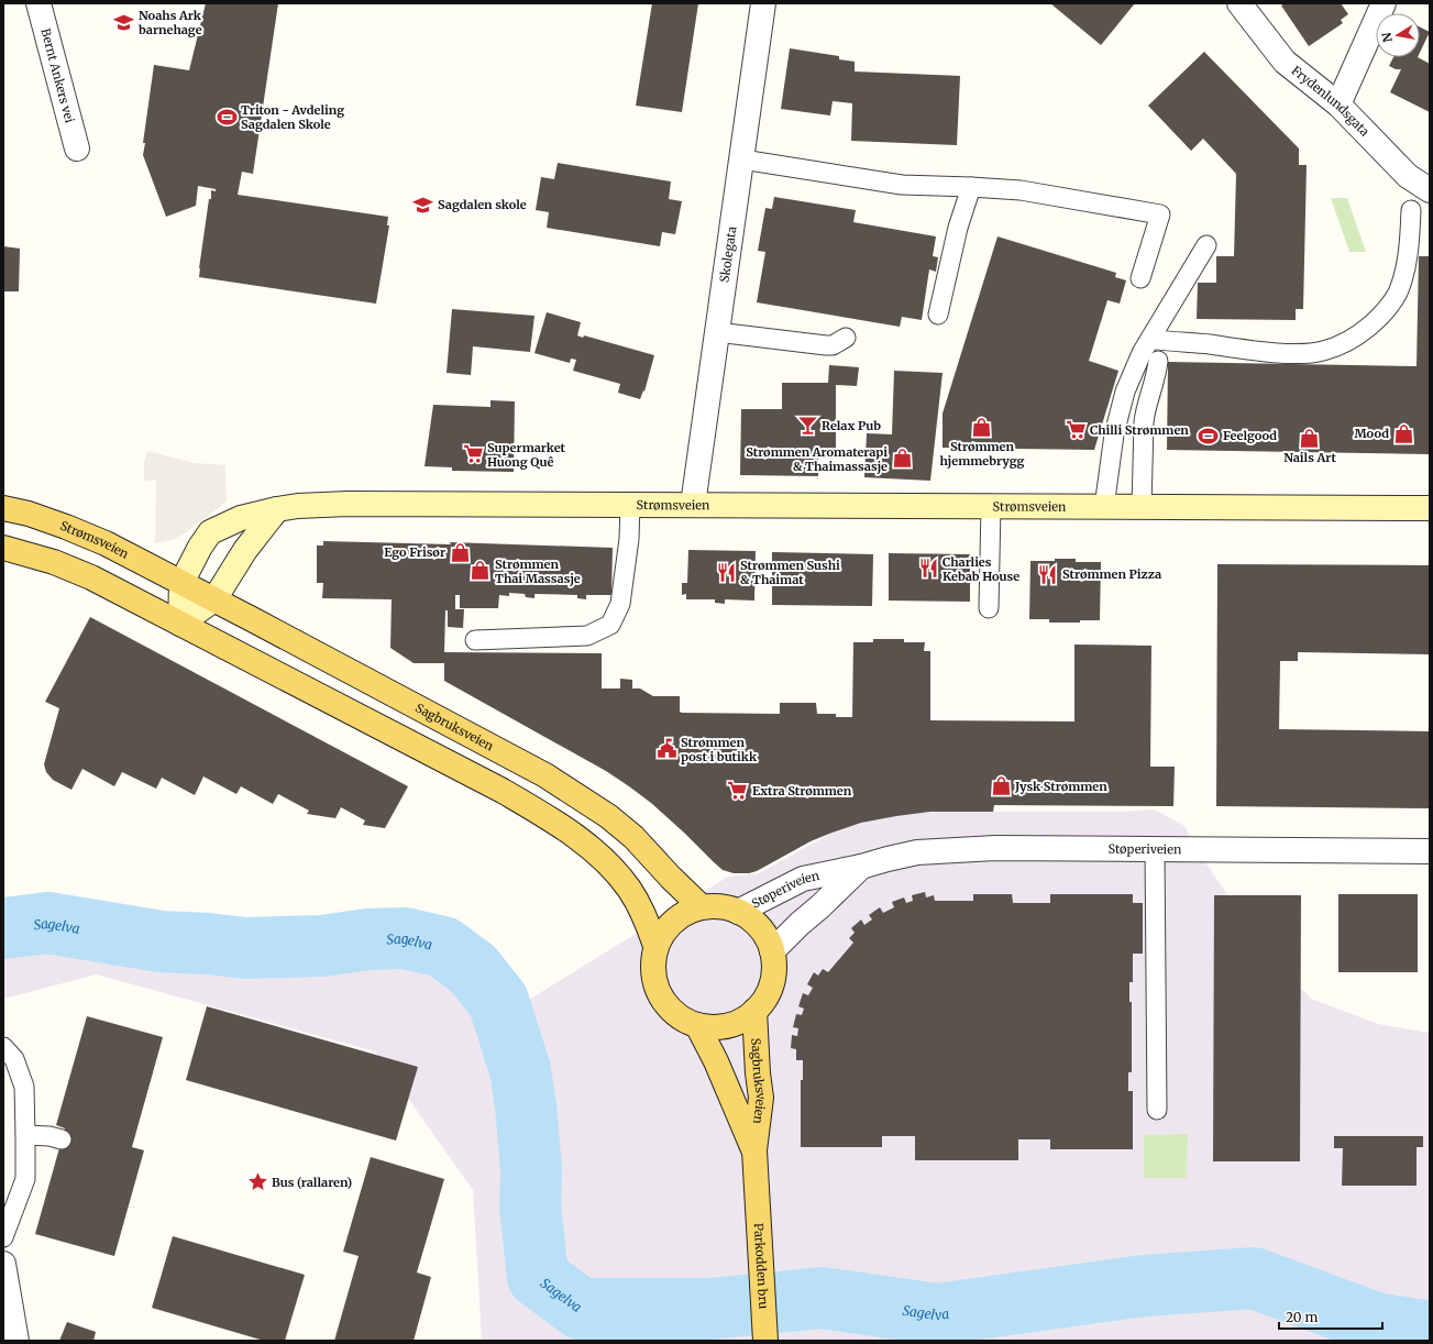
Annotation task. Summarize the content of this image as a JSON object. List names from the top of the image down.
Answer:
{
  "streets": {
    "main road": ["Strømsveien", "Sagbruksveien", "Parkodden bru"],
    "street": [
      "Bernt Ankers vei",
      "Frydenlundsgata",
      "Skolegata",
      "Støperiveien"
    ]
  },
  "crossings": [
    ["Skolegata", "Strømsveien"],
    ["Strømsveien", "Sagbruksveien"],
    ["Sagbruksveien", "Støperiveien"],
    ["Sagbruksveien", "Parkodden bru"]
  ],
  "water": ["Sagelva"],
  "places": {
    "school or university": ["Noahs Ark barnehage", "Sagdalen skole"],
    "sports": ["Triton - Avdeling Sagdalen Skole", "Feelgood"],
    "bar": ["Relax Pub"],
    "shop": [
      "Strømmen hjemmebrygg",
      "Mood",
      "Nails Art",
      "Strømmen Aromaterapi & Thaimassasje",
      "Ego Frisør",
      "Strømmen Thai Massasje",
      "Jysk Strømmen"
    ],
    "supermarket": ["Chilli Strømmen", "Supermarket Huong Quê", "Extra Strømmen"],
    "restaurant": ["Charlies Kebab House", "Strømmen Sushi & Thaimat", "Strømmen Pizza"],
    "public building": ["Strømmen post i butikk"],
    "place": ["Bus (rallaren)"]
  },
  "scale_bar": "20 m",
  "north": "left"
}
